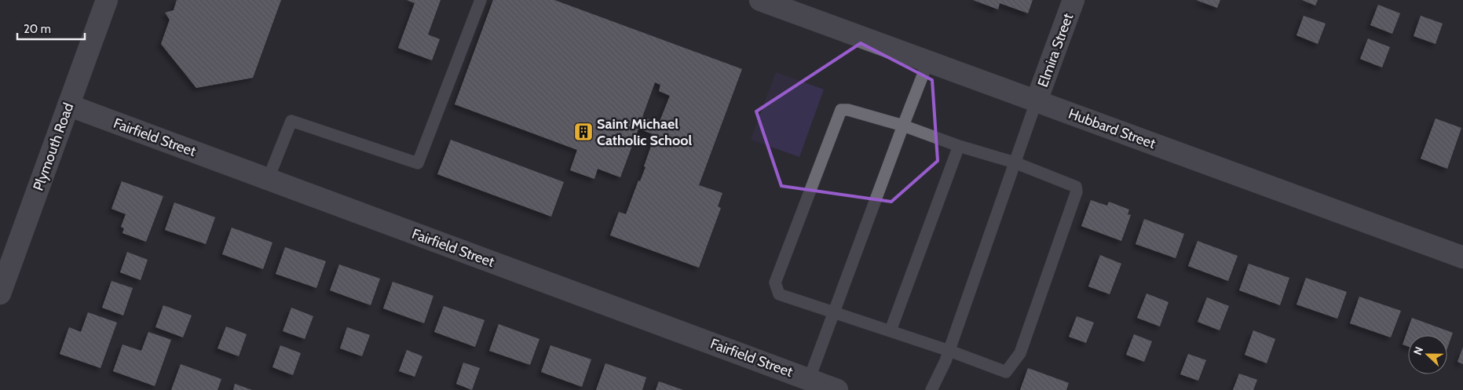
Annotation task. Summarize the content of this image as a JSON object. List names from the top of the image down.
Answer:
{
  "streets": {
    "street": [
      "Elmira Street",
      "Hubbard Street",
      "Fairfield Street",
      "Plymouth Road"
    ]
  },
  "crossings": [
    ["Elmira Street", "Hubbard Street"],
    ["Fairfield Street", "Plymouth Road"]
  ],
  "places": {
    "building": ["Saint Michael Catholic School"]
  },
  "scale_bar": "20 m",
  "north": "left"
}
